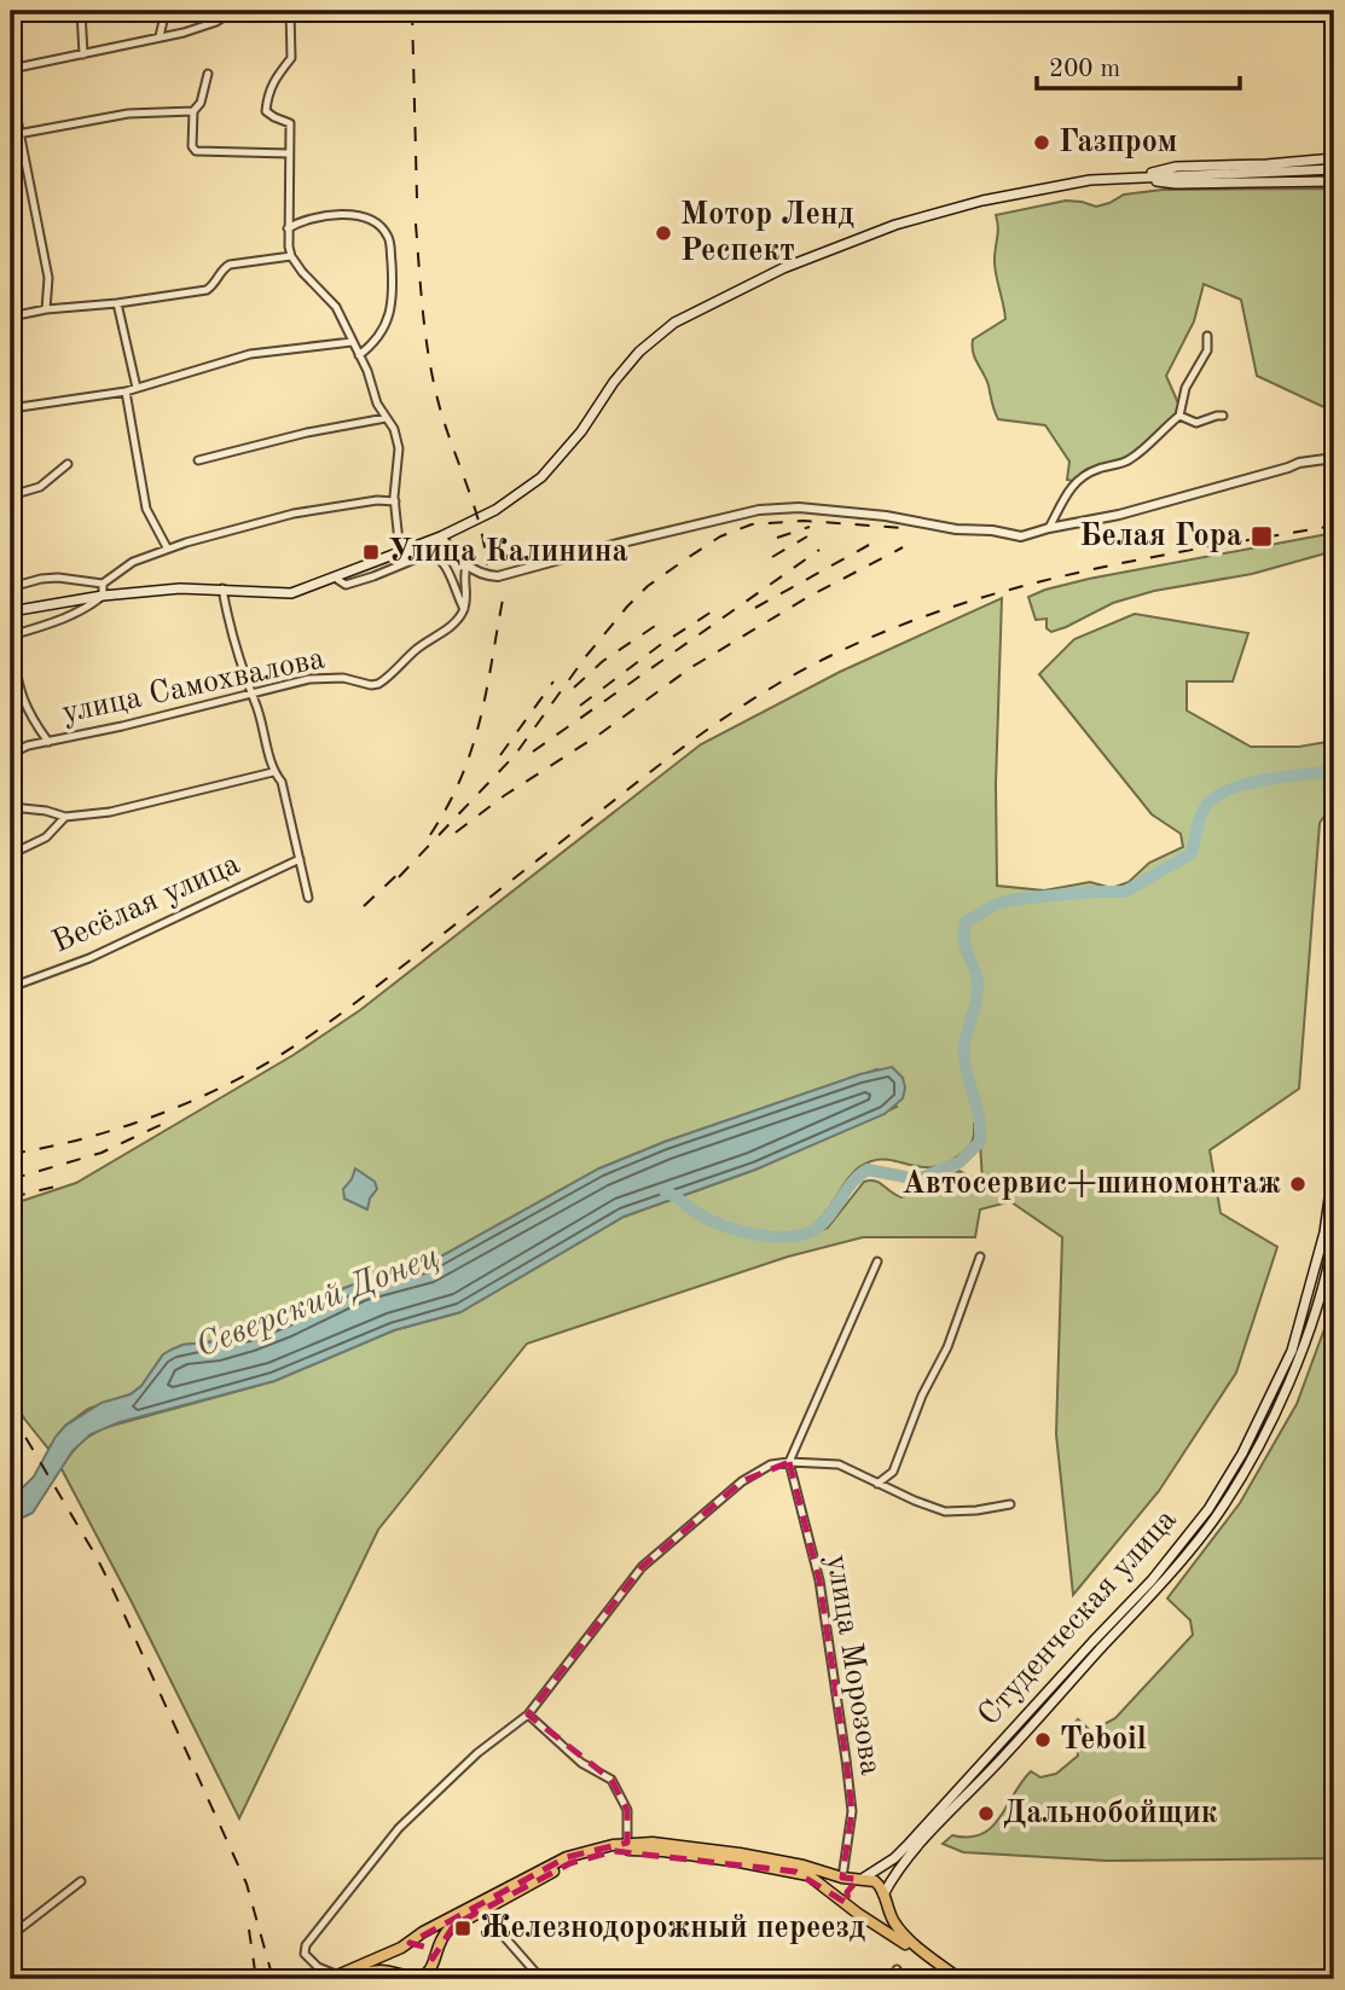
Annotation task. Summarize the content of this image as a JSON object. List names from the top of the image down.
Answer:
{
  "streets": {
    "main road": ["Студенческая улица"],
    "street": ["улица Самохвалова", "Весёлая улица", "улица Морозова"]
  },
  "water": ["Северский Донец"],
  "places": {
    "other": [
      "Газпром",
      "Мотор Ленд Респект",
      "Автосервис+шиномонтаж",
      "Teboil",
      "Дальнобойщик"
    ],
    "transit": ["Белая Гора", "Улица Калинина", "Железнодорожный переезд"]
  },
  "scale_bar": "200 m"
}
